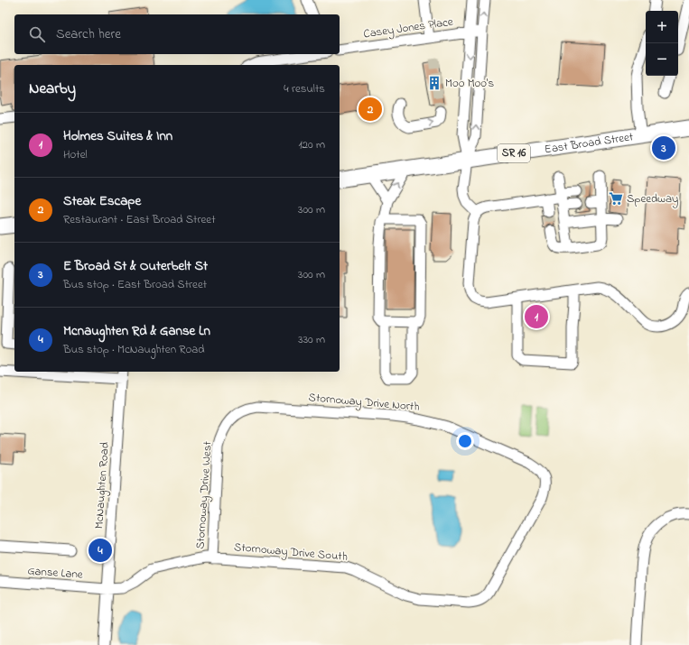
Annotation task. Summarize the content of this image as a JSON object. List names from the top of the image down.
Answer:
{
  "streets": {
    "highway": ["East Broad Street", "SR 16"],
    "street": [
      "Casey Jones Place",
      "Stornoway Drive North",
      "McNaughten Road",
      "Stornoway Drive West",
      "Stornoway Drive South",
      "Ganse Lane"
    ]
  },
  "crossings": [
    ["Stornoway Drive North", "Stornoway Drive West"],
    ["Stornoway Drive North", "Stornoway Drive South"],
    ["McNaughten Road", "Stornoway Drive South"],
    ["McNaughten Road", "Ganse Lane"],
    ["Stornoway Drive West", "Stornoway Drive South"],
    ["Stornoway Drive South", "Ganse Lane"]
  ],
  "places": {
    "building": ["Moo Moo's"],
    "supermarket": ["Speedway"]
  },
  "page": {
    "map_buttons": ["+", "−"],
    "search": "Search here",
    "heading": ["Nearby", "4 results"],
    "pins": [
      "2",
      "3",
      "1",
      "4"
    ],
    "list": [
      {
        "mark": "1",
        "name": "Holmes Suites & Inn",
        "note": "Hotel",
        "value": "120 m"
      },
      {
        "mark": "2",
        "name": "Steak Escape",
        "note": "Restaurant · East Broad Street",
        "value": "300 m"
      },
      {
        "mark": "3",
        "name": "E Broad St & Outerbelt St",
        "note": "Bus stop · East Broad Street",
        "value": "300 m"
      },
      {
        "mark": "4",
        "name": "Mcnaughten Rd & Ganse Ln",
        "note": "Bus stop · McNaughten Road",
        "value": "330 m"
      }
    ]
  }
}
